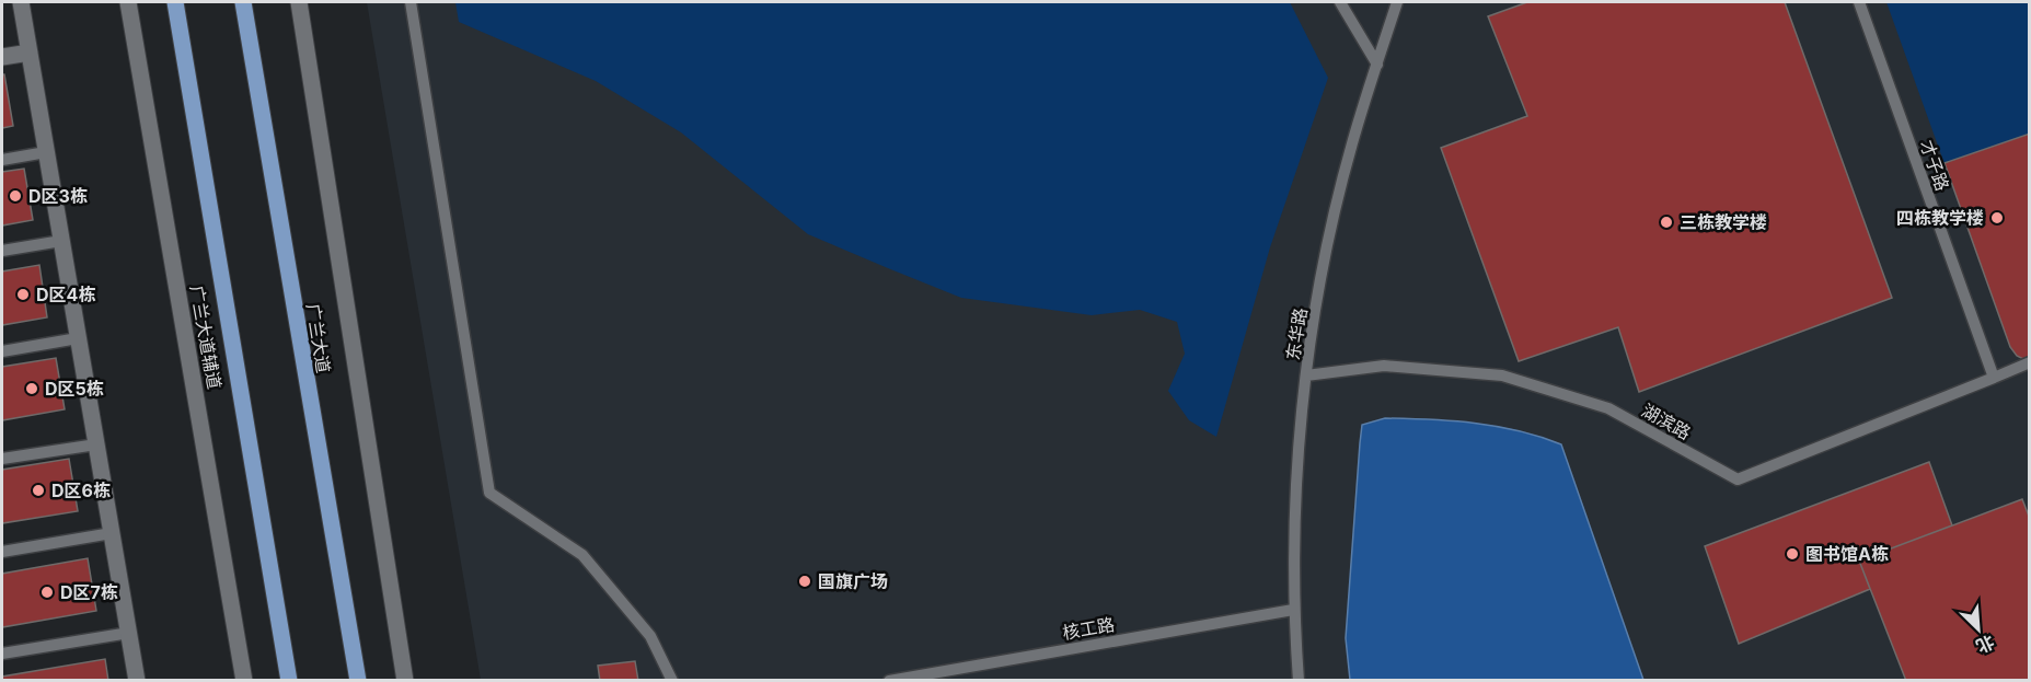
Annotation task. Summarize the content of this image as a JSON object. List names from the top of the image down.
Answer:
{
  "streets": {
    "main road": ["广兰大道辅道", "广兰大道"],
    "lane": [
      "才子路",
      "东华路",
      "湖滨路",
      "核工路"
    ]
  },
  "crossings": [
    ["才子路", "湖滨路"],
    ["东华路", "湖滨路"],
    ["东华路", "核工路"]
  ],
  "places": [
    "D区3栋",
    "四栋教学楼",
    "三栋教学楼",
    "D区4栋",
    "D区5栋",
    "D区6栋",
    "图书馆A栋",
    "国旗广场",
    "D区7栋"
  ],
  "north": "bottom right"
}
